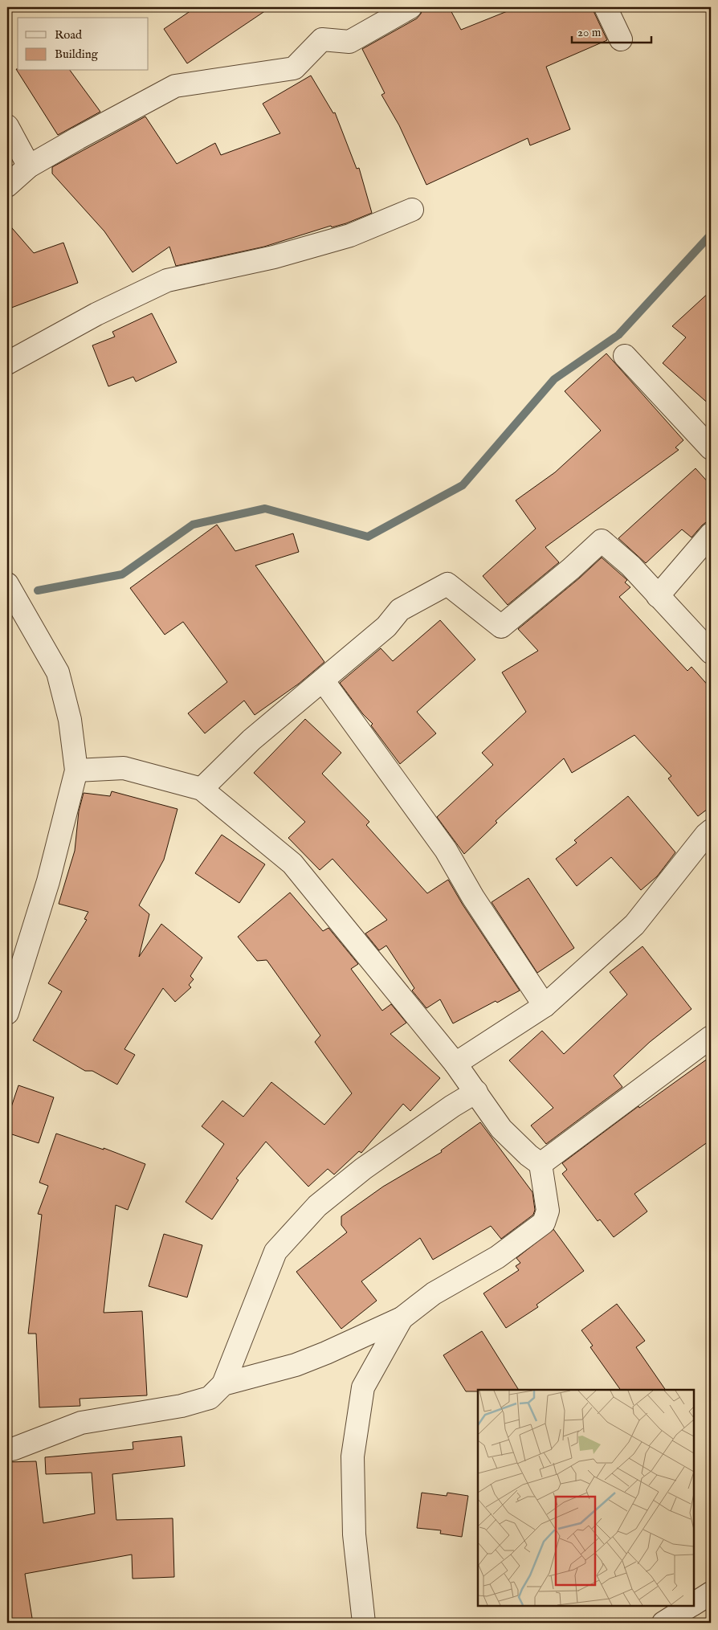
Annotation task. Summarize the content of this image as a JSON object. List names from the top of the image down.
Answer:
{
  "legend": ["Road", "Building"],
  "scale_bar": "20 m"
}
